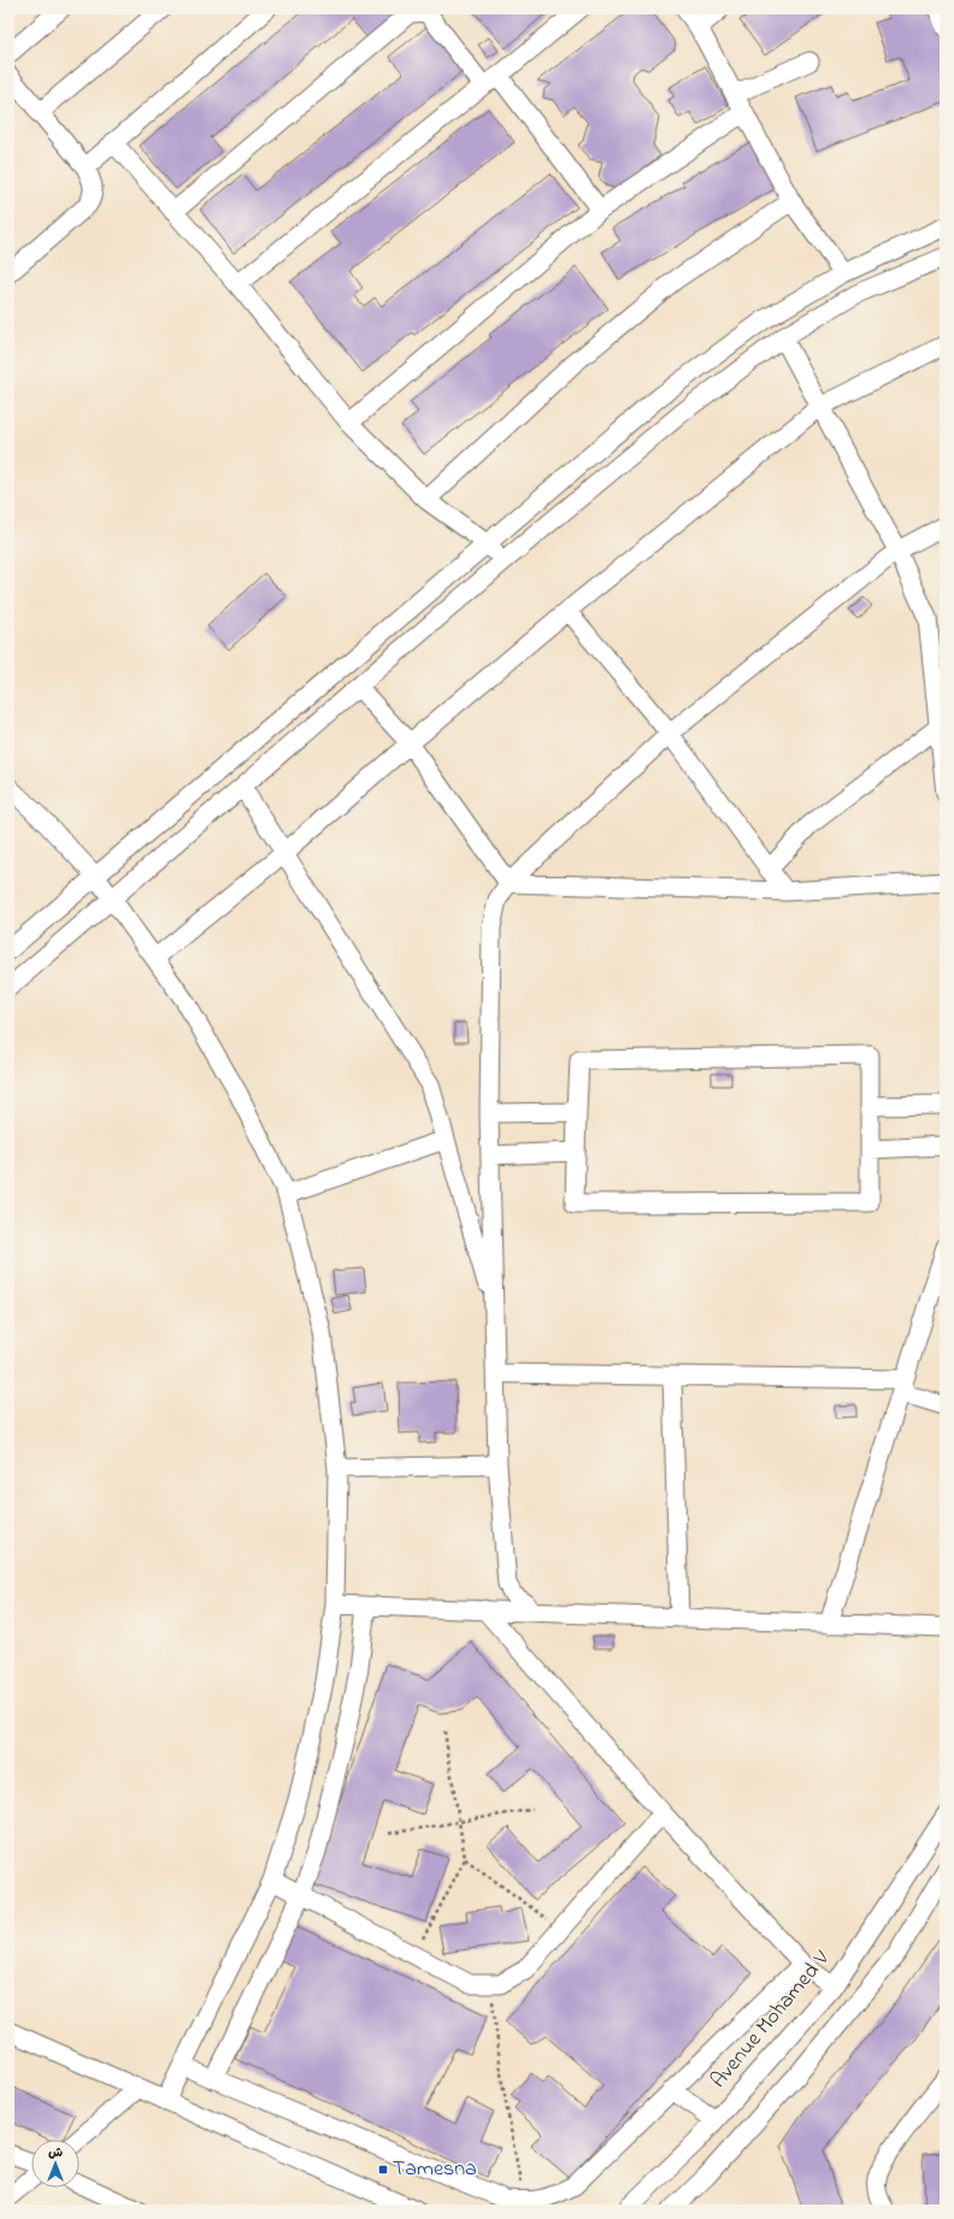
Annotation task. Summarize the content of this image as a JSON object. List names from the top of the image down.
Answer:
{
  "streets": {
    "street": ["Avenue Mohamed V"]
  },
  "places": {
    "transit": ["Tamesna"]
  },
  "north": "top"
}
